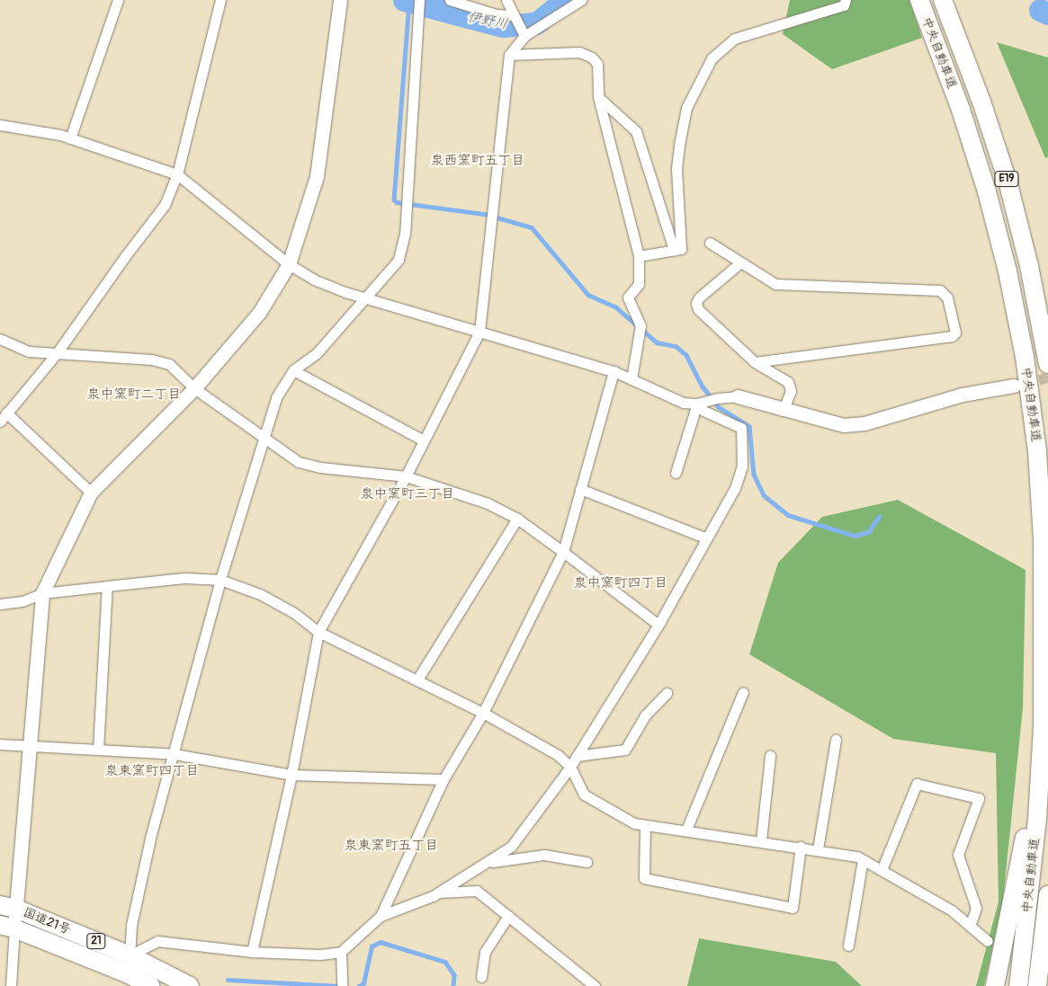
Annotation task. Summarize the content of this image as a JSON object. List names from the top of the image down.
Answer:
{
  "streets": {
    "highway": [
      "中央自動車道",
      "E19",
      "国道21号",
      "21"
    ]
  },
  "districts": [
    "泉西窯町五丁目",
    "泉中窯町二丁目",
    "泉中窯町三丁目",
    "泉中窯町四丁目",
    "泉東窯町四丁目",
    "泉東窯町五丁目"
  ],
  "water": ["伊野川"]
}
